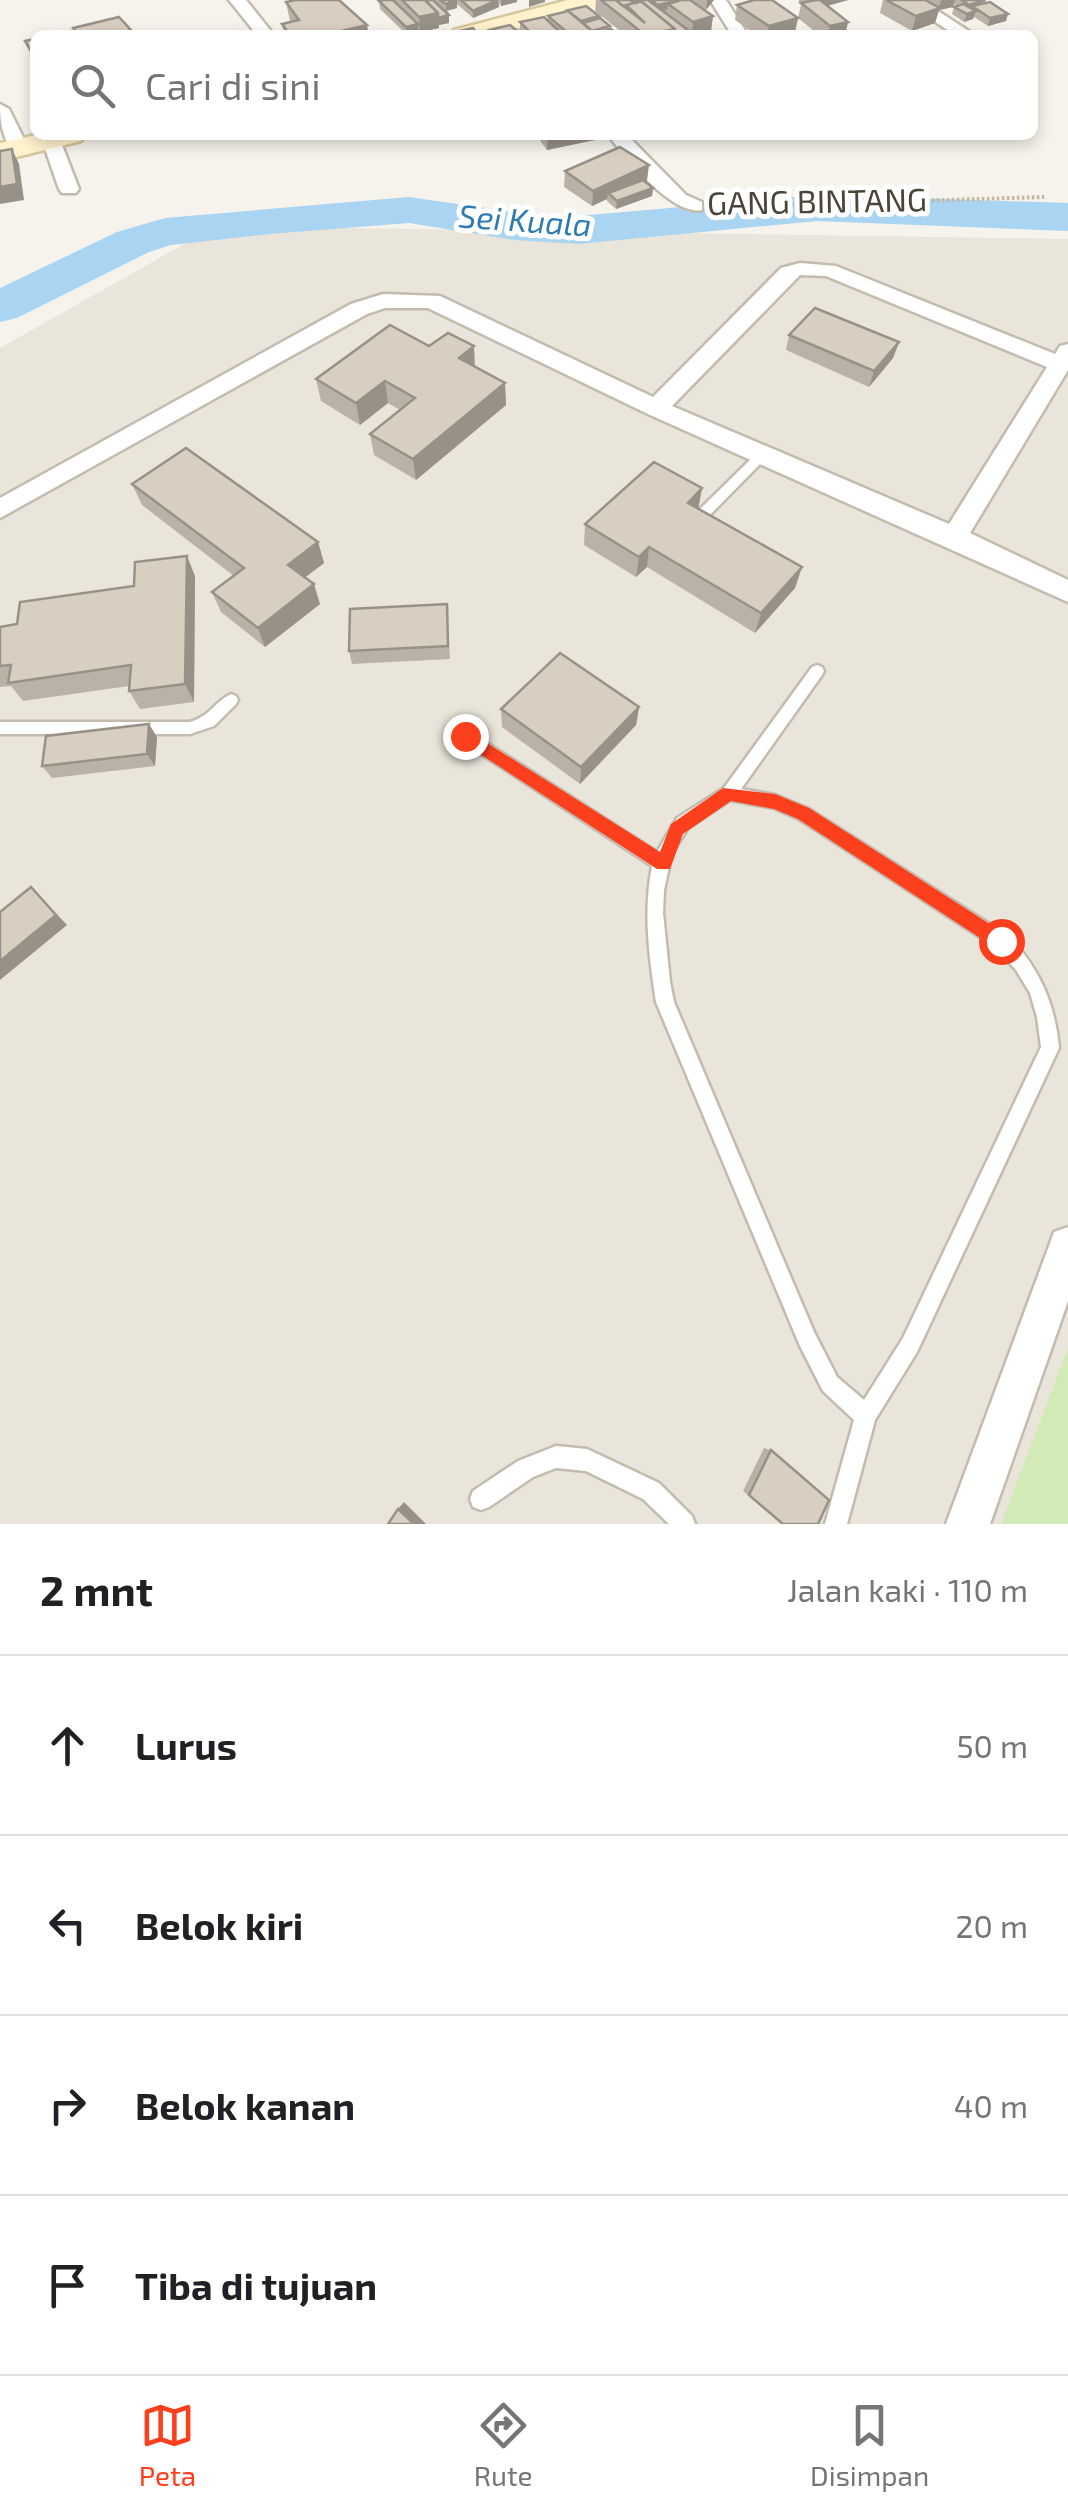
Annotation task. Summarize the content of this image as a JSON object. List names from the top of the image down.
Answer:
{
  "streets": {
    "street": ["GANG BINTANG"]
  },
  "water": ["Sei Kuala"],
  "page": {
    "search": "Cari di sini",
    "heading": ["2 mnt", "Jalan kaki · 110 m"],
    "list": [
      ["Lurus", "50 m"],
      ["Belok kiri", "20 m"],
      ["Belok kanan", "40 m"],
      "Tiba di tujuan"
    ],
    "nav": ["Peta", "Rute", "Disimpan"]
  }
}
